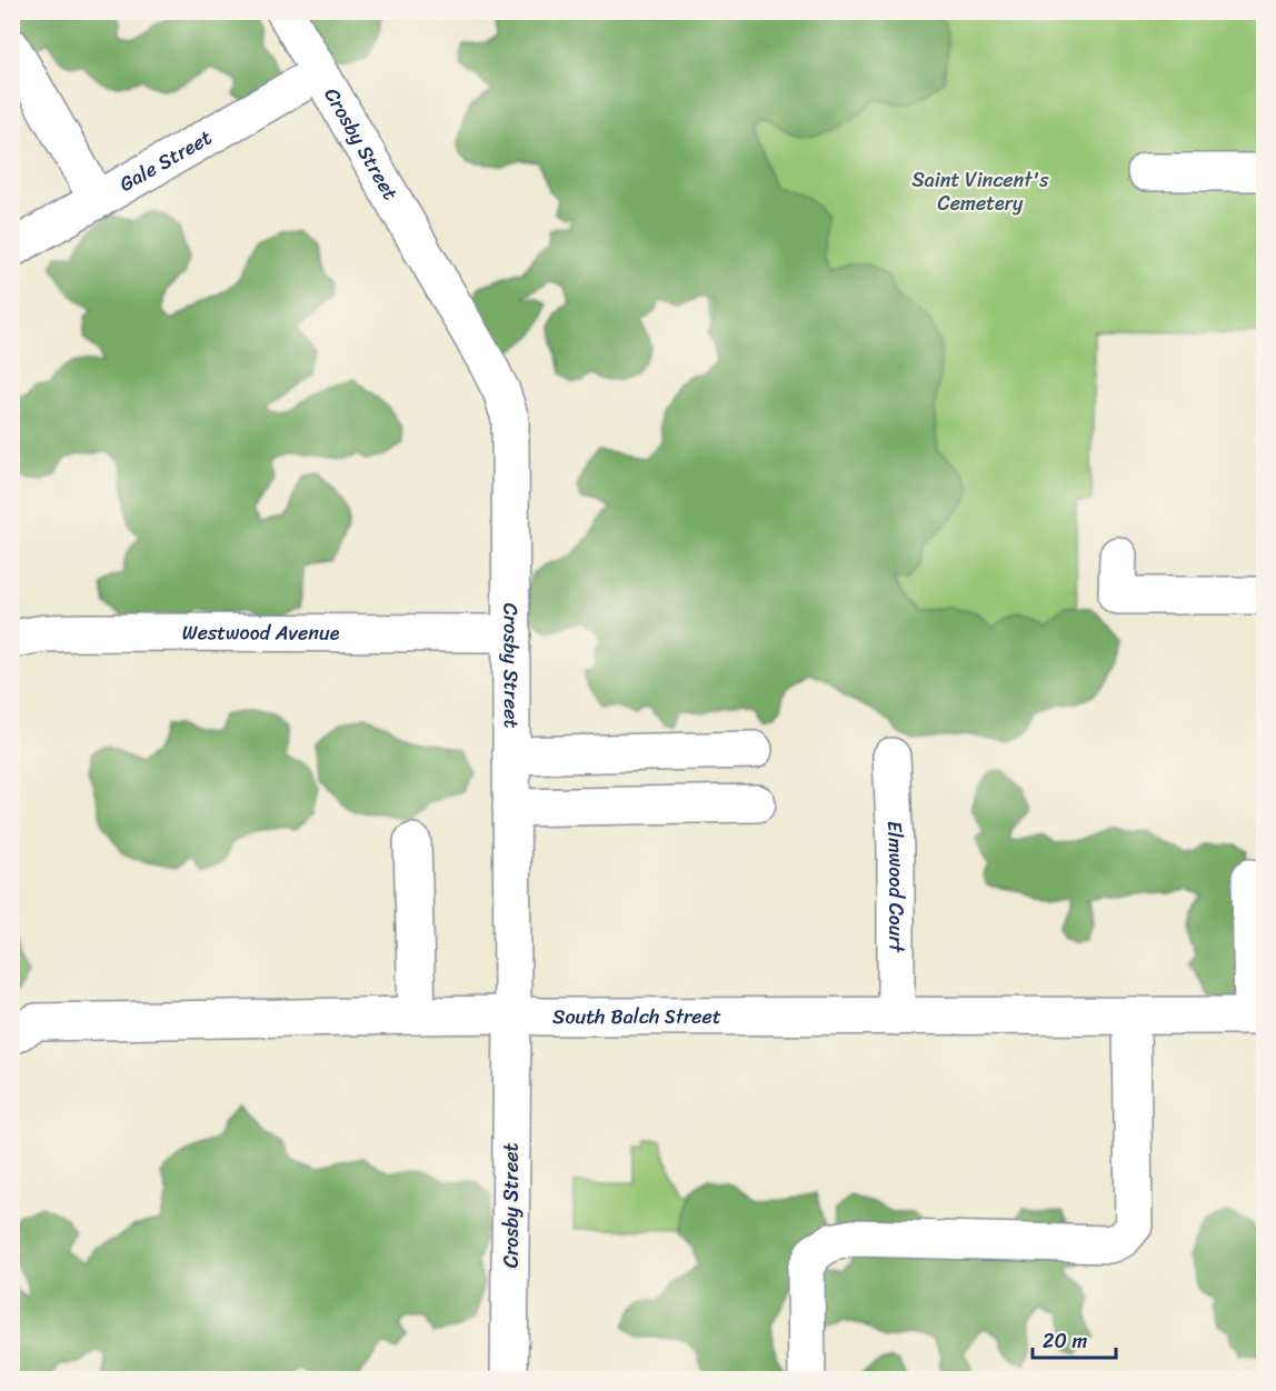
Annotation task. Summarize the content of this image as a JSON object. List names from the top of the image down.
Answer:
{
  "streets": {
    "street": [
      "Crosby Street",
      "Gale Street",
      "Westwood Avenue",
      "Elmwood Court",
      "South Balch Street"
    ]
  },
  "crossings": [
    ["Crosby Street", "Gale Street"],
    ["Crosby Street", "Westwood Avenue"],
    ["Crosby Street", "South Balch Street"],
    ["Elmwood Court", "South Balch Street"]
  ],
  "parks": ["Saint Vincent's Cemetery"],
  "scale_bar": "20 m"
}
